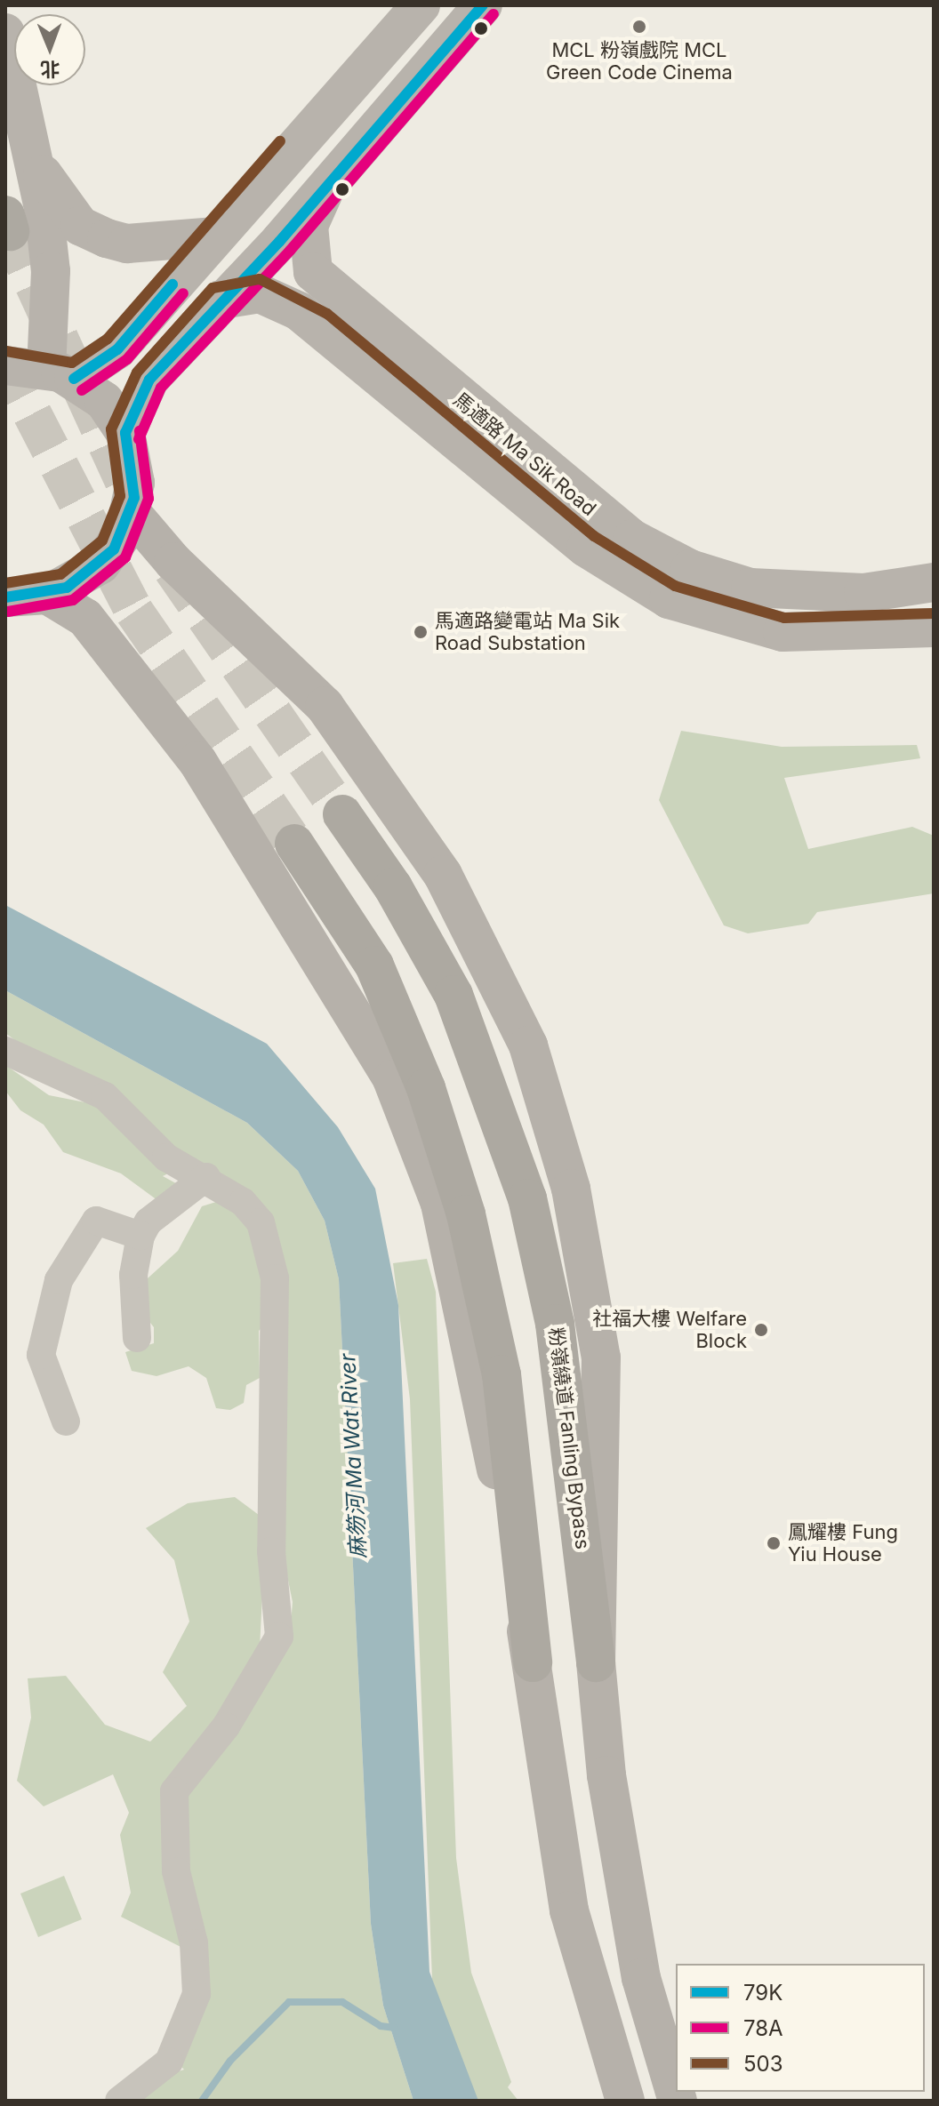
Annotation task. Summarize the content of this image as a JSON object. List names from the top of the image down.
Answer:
{
  "streets": {
    "highway": ["粉嶺繞道 Fanling Bypass"],
    "main road": ["馬適路 Ma Sik Road"]
  },
  "water": ["麻笏河 Ma Wat River"],
  "places": [
    "MCL 粉嶺戲院 MCL Green Code Cinema",
    "馬適路變電站 Ma Sik Road Substation",
    "社福大樓 Welfare Block",
    "鳳耀樓 Fung Yiu House"
  ],
  "lines": ["transit line 79K", "transit line 78A", "transit line 503"],
  "legend": ["79K", "78A", "503"],
  "north": "bottom"
}
